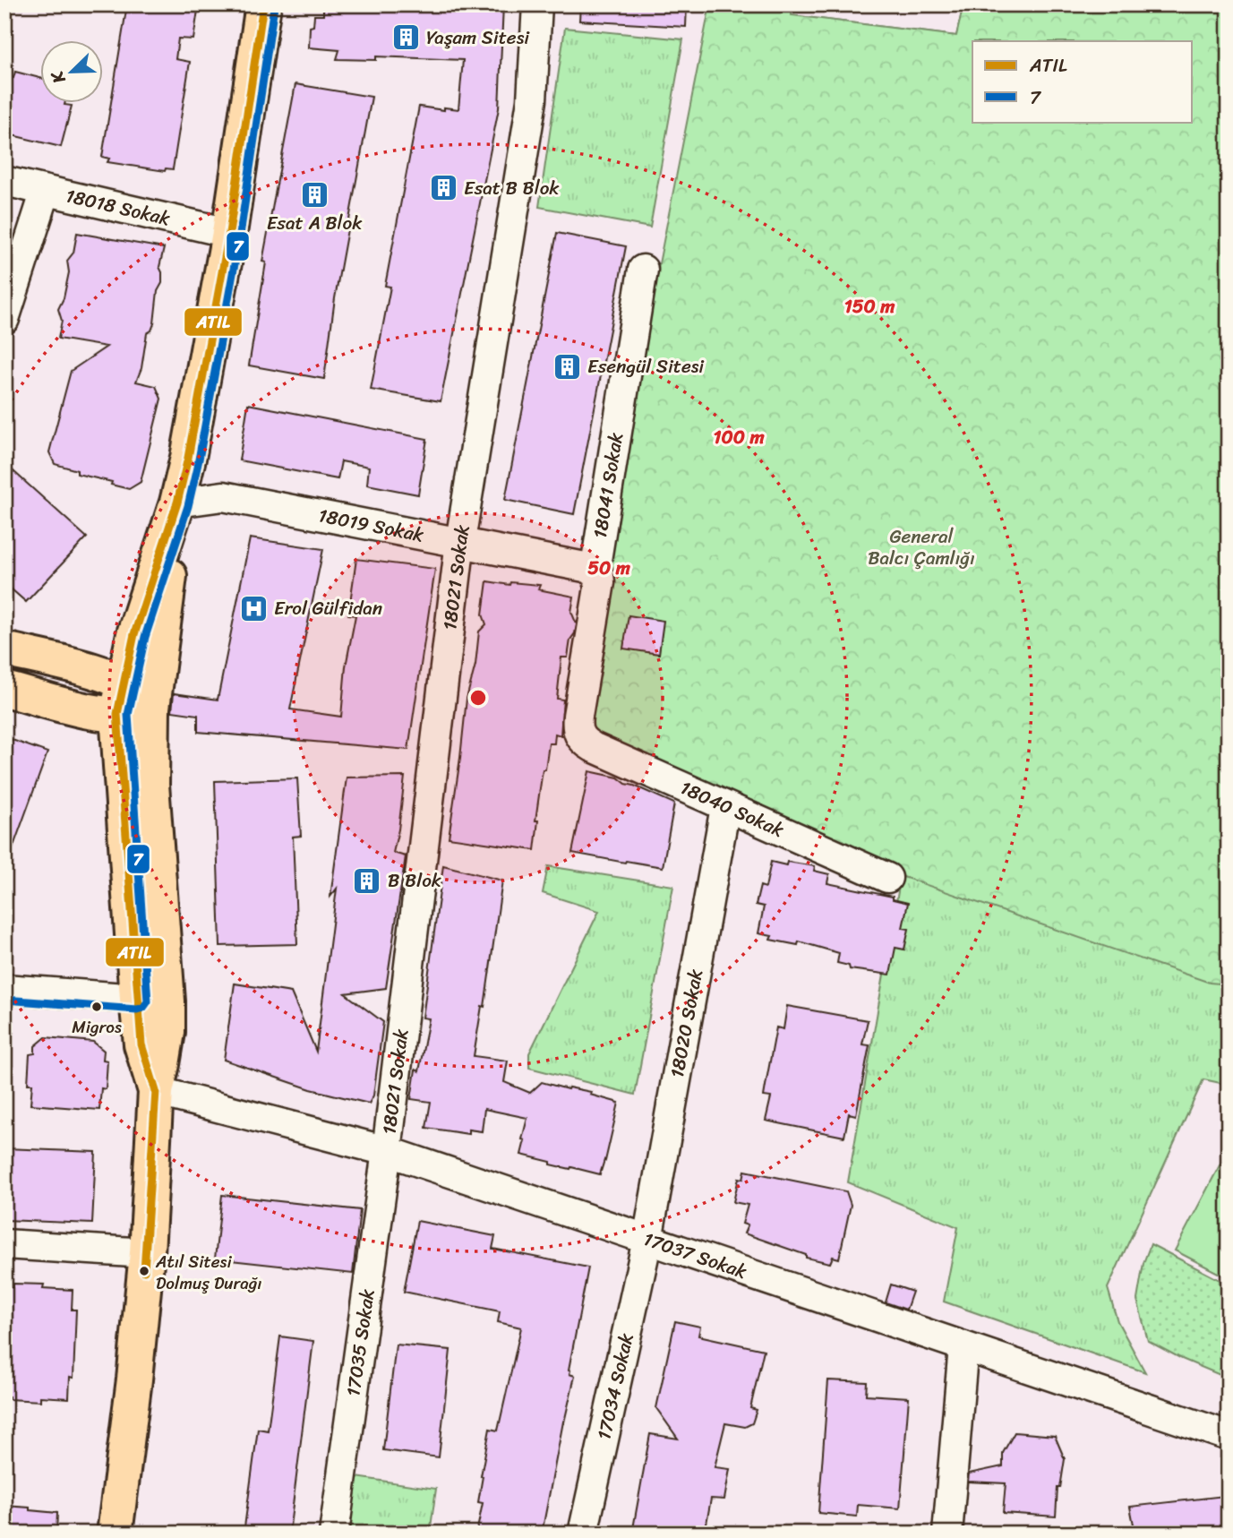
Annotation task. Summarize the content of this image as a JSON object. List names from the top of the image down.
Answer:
{
  "streets": {
    "street": [
      "18018 Sokak",
      "18041 Sokak",
      "18019 Sokak",
      "18021 Sokak",
      "18040 Sokak",
      "18020 Sokak",
      "17037 Sokak",
      "17035 Sokak",
      "17034 Sokak"
    ]
  },
  "crossings": [
    ["18041 Sokak", "18019 Sokak"],
    ["18041 Sokak", "18040 Sokak"],
    ["18019 Sokak", "18021 Sokak"],
    ["18021 Sokak", "17037 Sokak"],
    ["18021 Sokak", "17035 Sokak"],
    ["18040 Sokak", "18020 Sokak"],
    ["18020 Sokak", "17037 Sokak"],
    ["18020 Sokak", "17034 Sokak"],
    ["17037 Sokak", "17035 Sokak"],
    ["17037 Sokak", "17034 Sokak"]
  ],
  "parks": ["General Balcı Çamlığı"],
  "places": {
    "building": [
      "Yaşam Sitesi",
      "Esat B Blok",
      "Esat A Blok",
      "Esengül Sitesi",
      "B Blok"
    ],
    "hospital": ["Erol Gülfidan"],
    "other": ["Migros", "Atıl Sitesi Dolmuş Durağı"]
  },
  "lines": ["transit line ATIL", "transit line 7"],
  "legend": ["ATIL", "7"],
  "north": "bottom left",
  "rings": ["150 m", "100 m", "50 m"]
}
